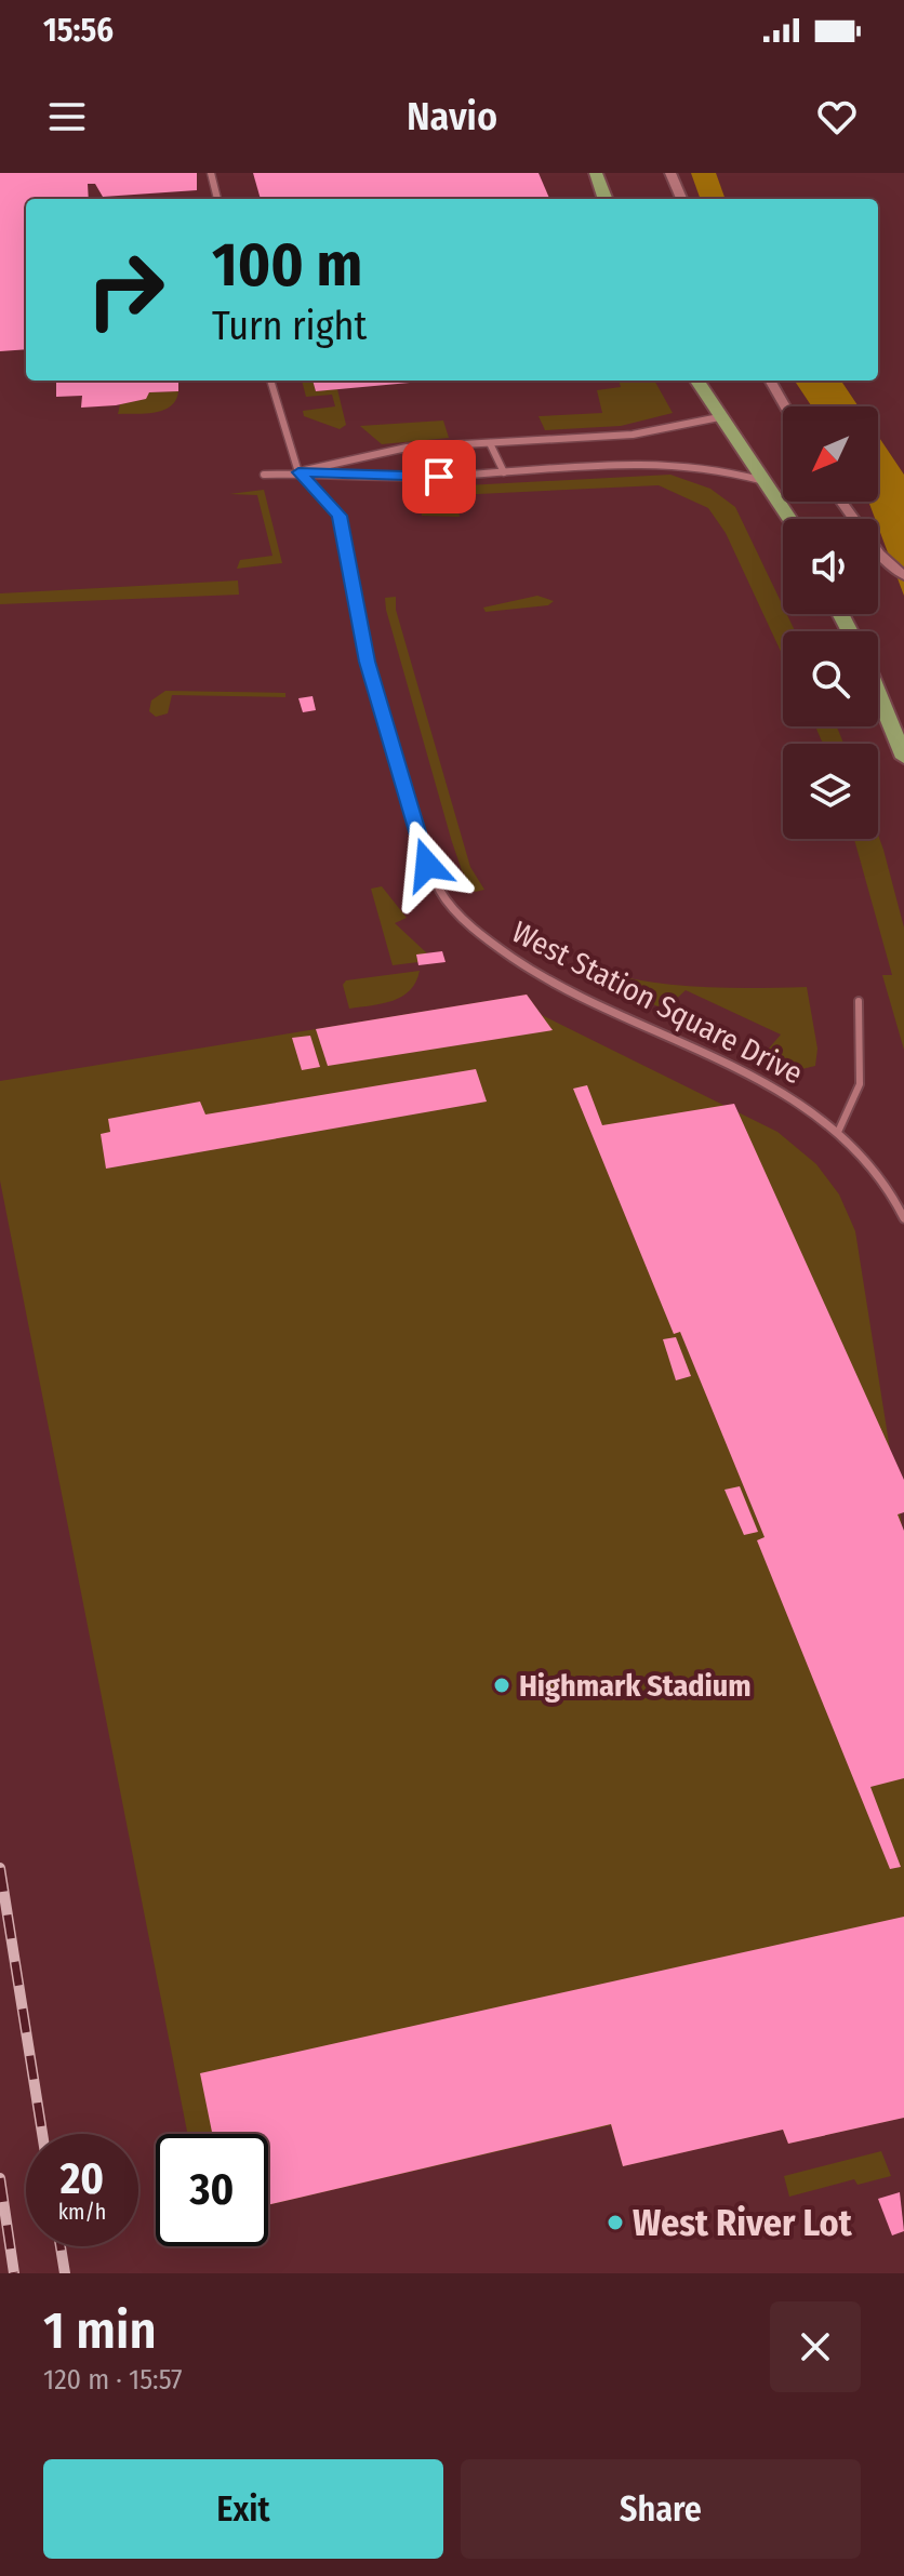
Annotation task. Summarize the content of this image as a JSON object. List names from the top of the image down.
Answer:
{
  "streets": {
    "street": ["West Station Square Drive"]
  },
  "places": ["Highmark Stadium", "West River Lot"],
  "north": "bottom left",
  "page": {
    "status": "15:56",
    "header": "Navio",
    "turn": ["100 m", "Turn right"],
    "speed": "20 km/h",
    "limit": "30",
    "heading": ["1 min", "120 m · 15:57"],
    "buttons": ["Exit", "Share"]
  }
}
